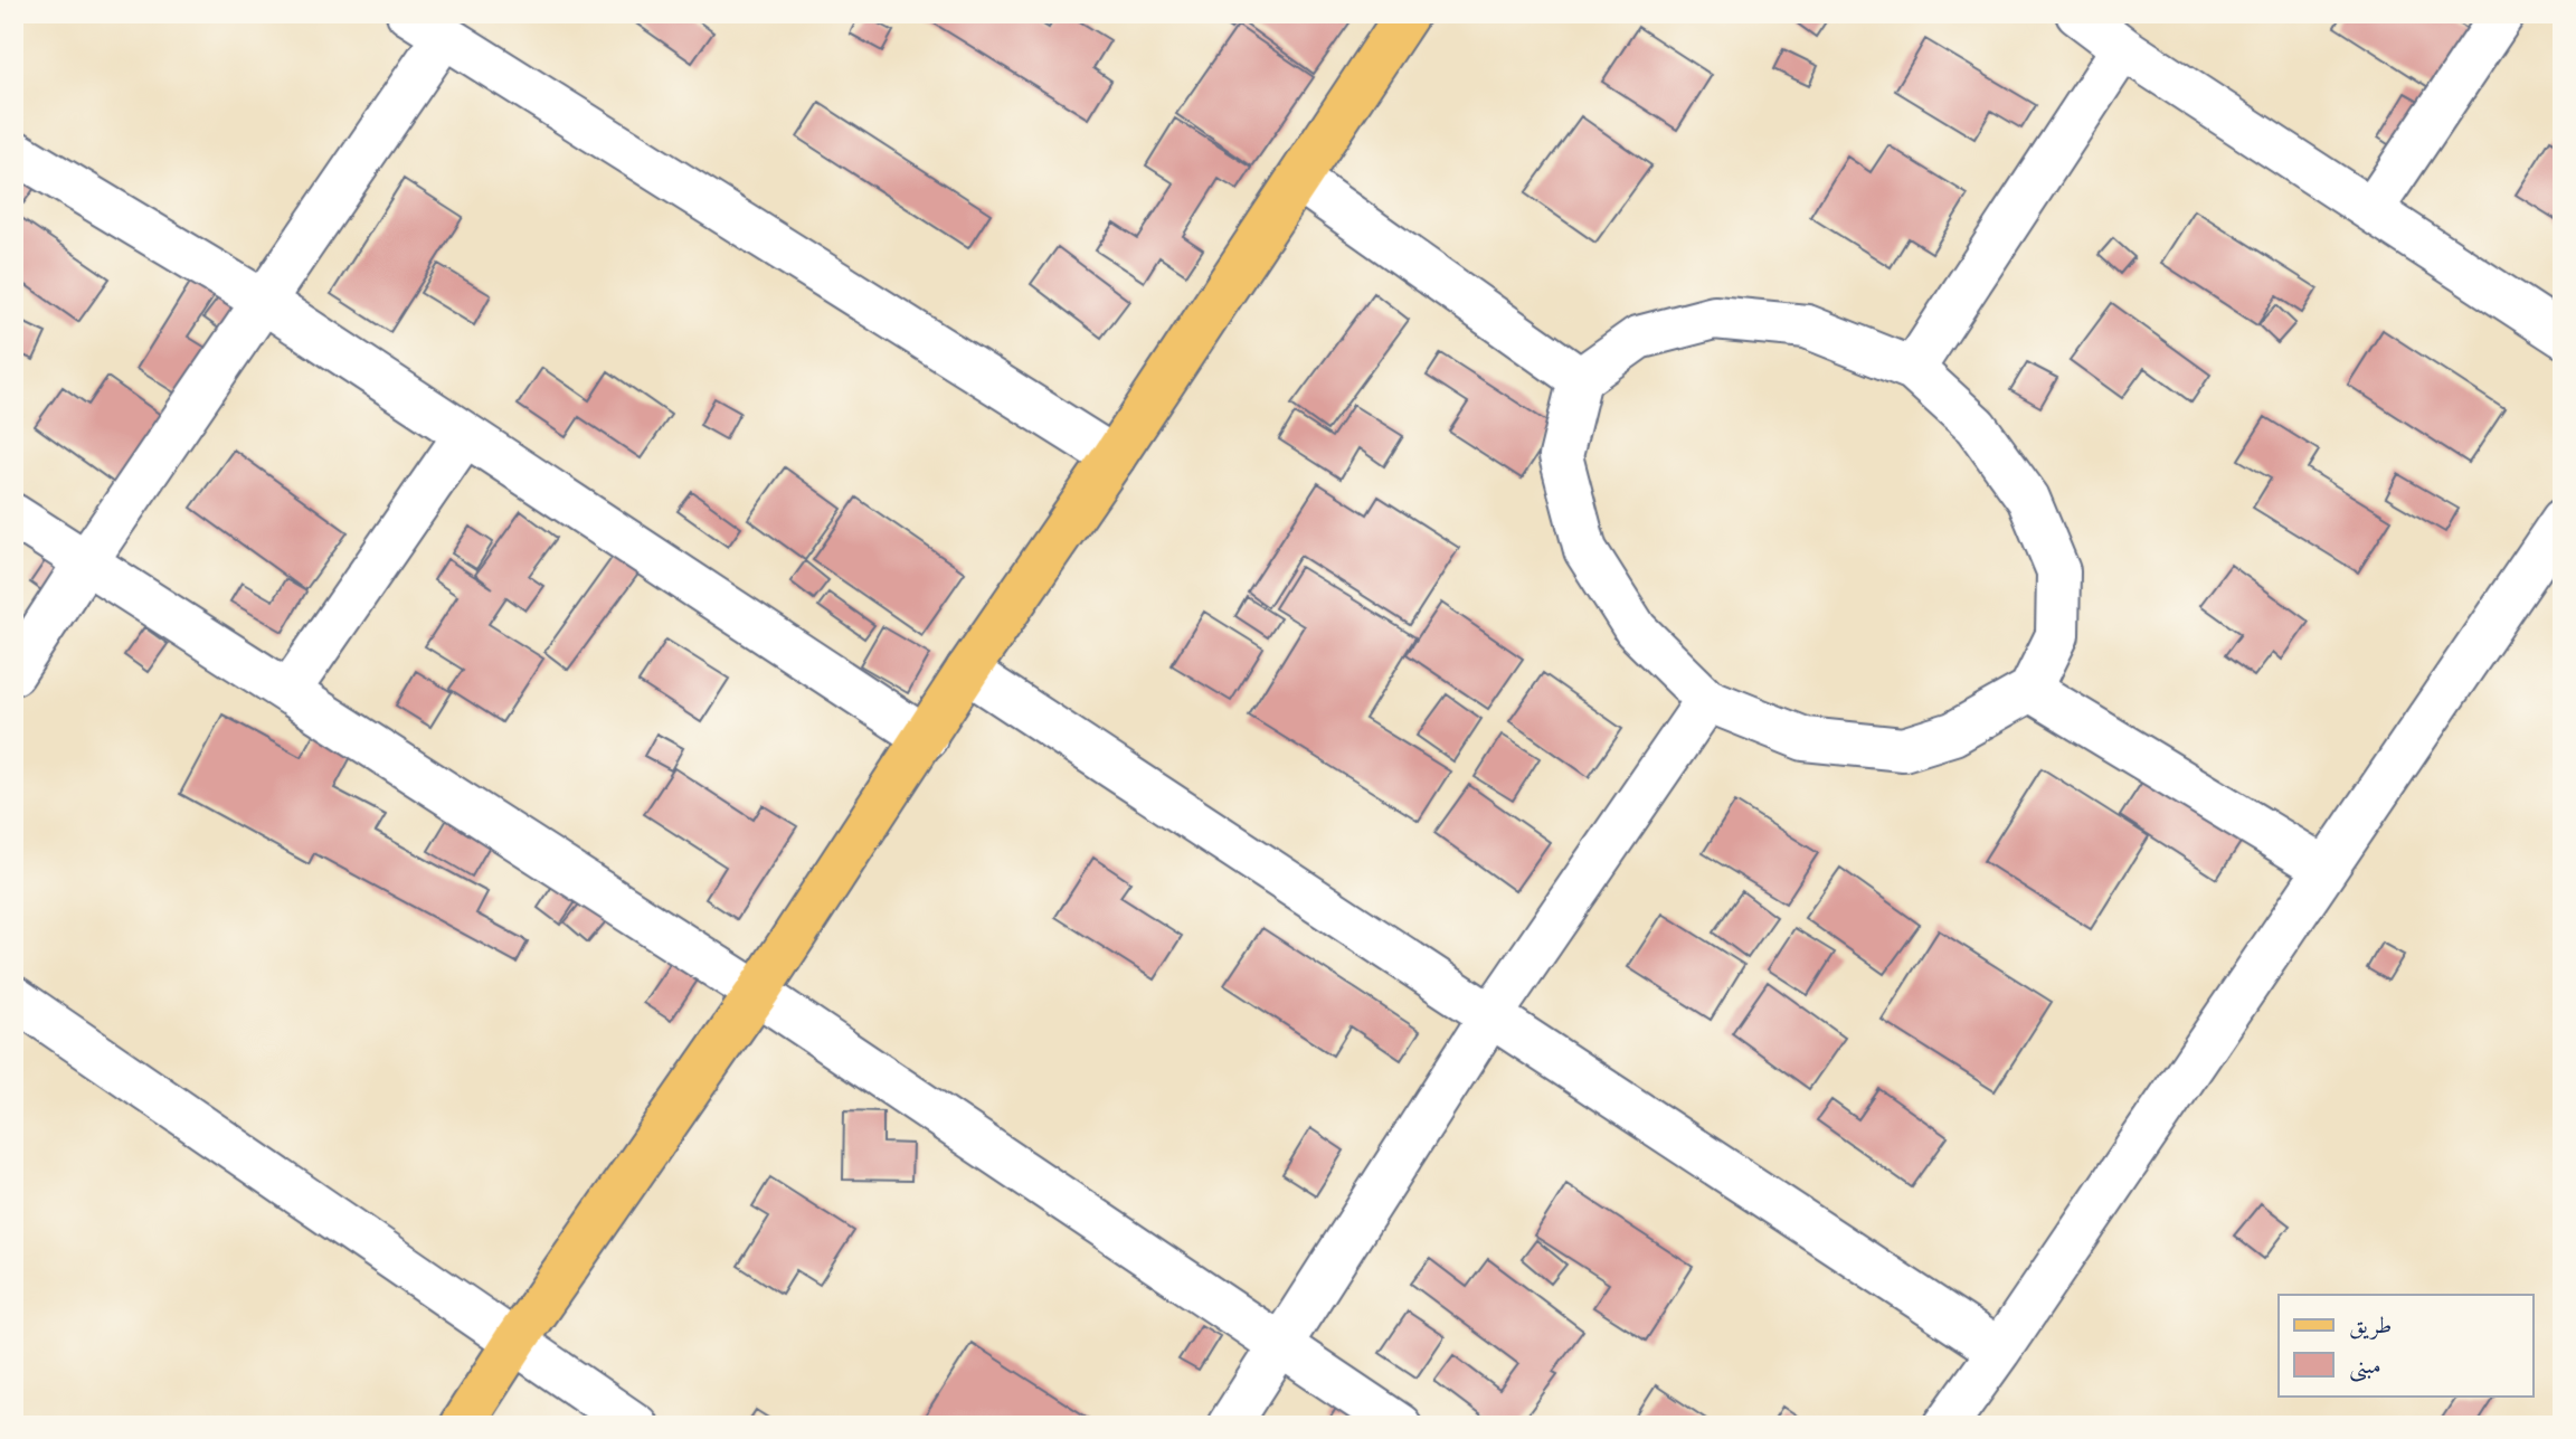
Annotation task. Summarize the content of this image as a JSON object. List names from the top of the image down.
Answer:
{
  "legend": ["طريق", "مبنى"]
}
